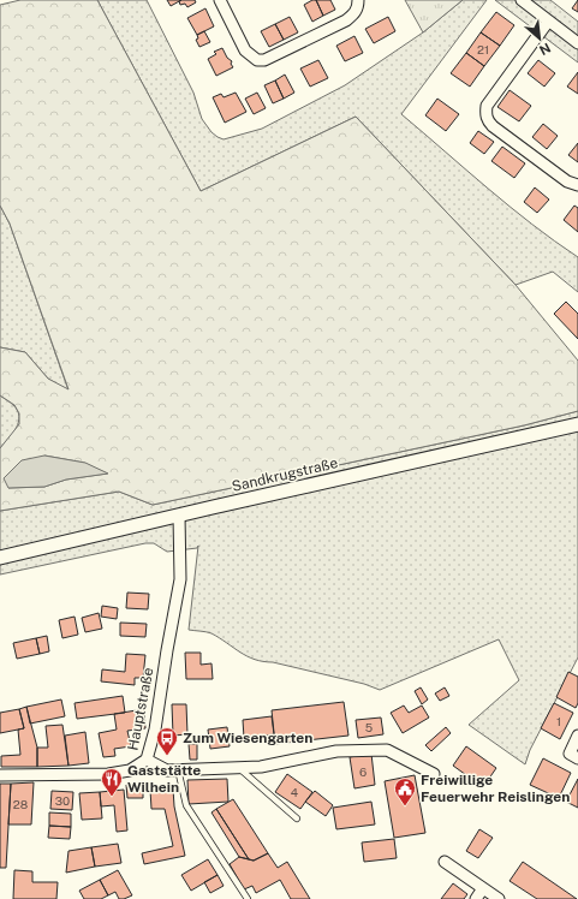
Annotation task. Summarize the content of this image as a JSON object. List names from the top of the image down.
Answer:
{
  "streets": {
    "street": ["Sandkrugstraße", "Hauptstraße"]
  },
  "crossings": [
    ["Sandkrugstraße", "Hauptstraße"]
  ],
  "places": {
    "bus stop": ["Zum Wiesengarten"],
    "restaurant": ["Gaststätte Wilhein"],
    "public building": ["Freiwillige Feuerwehr Reislingen"]
  },
  "house_numbers": [
    "21",
    "1",
    "5",
    "6",
    "4",
    "30",
    "28"
  ],
  "north": "bottom right"
}
